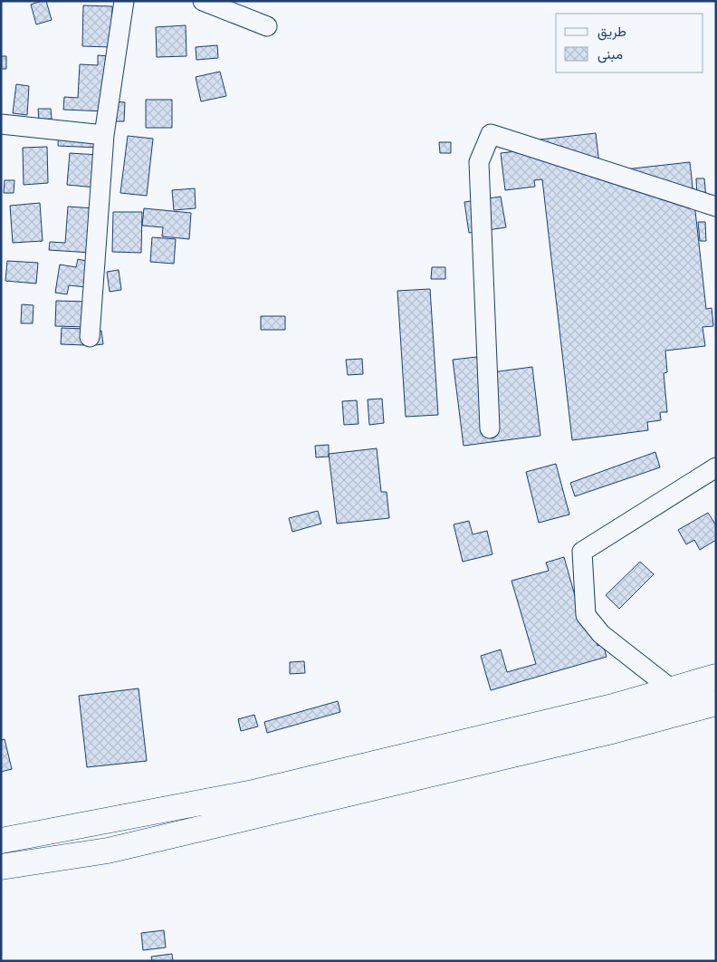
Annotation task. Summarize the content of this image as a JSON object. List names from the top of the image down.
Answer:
{
  "legend": ["طريق", "مبنى"]
}
